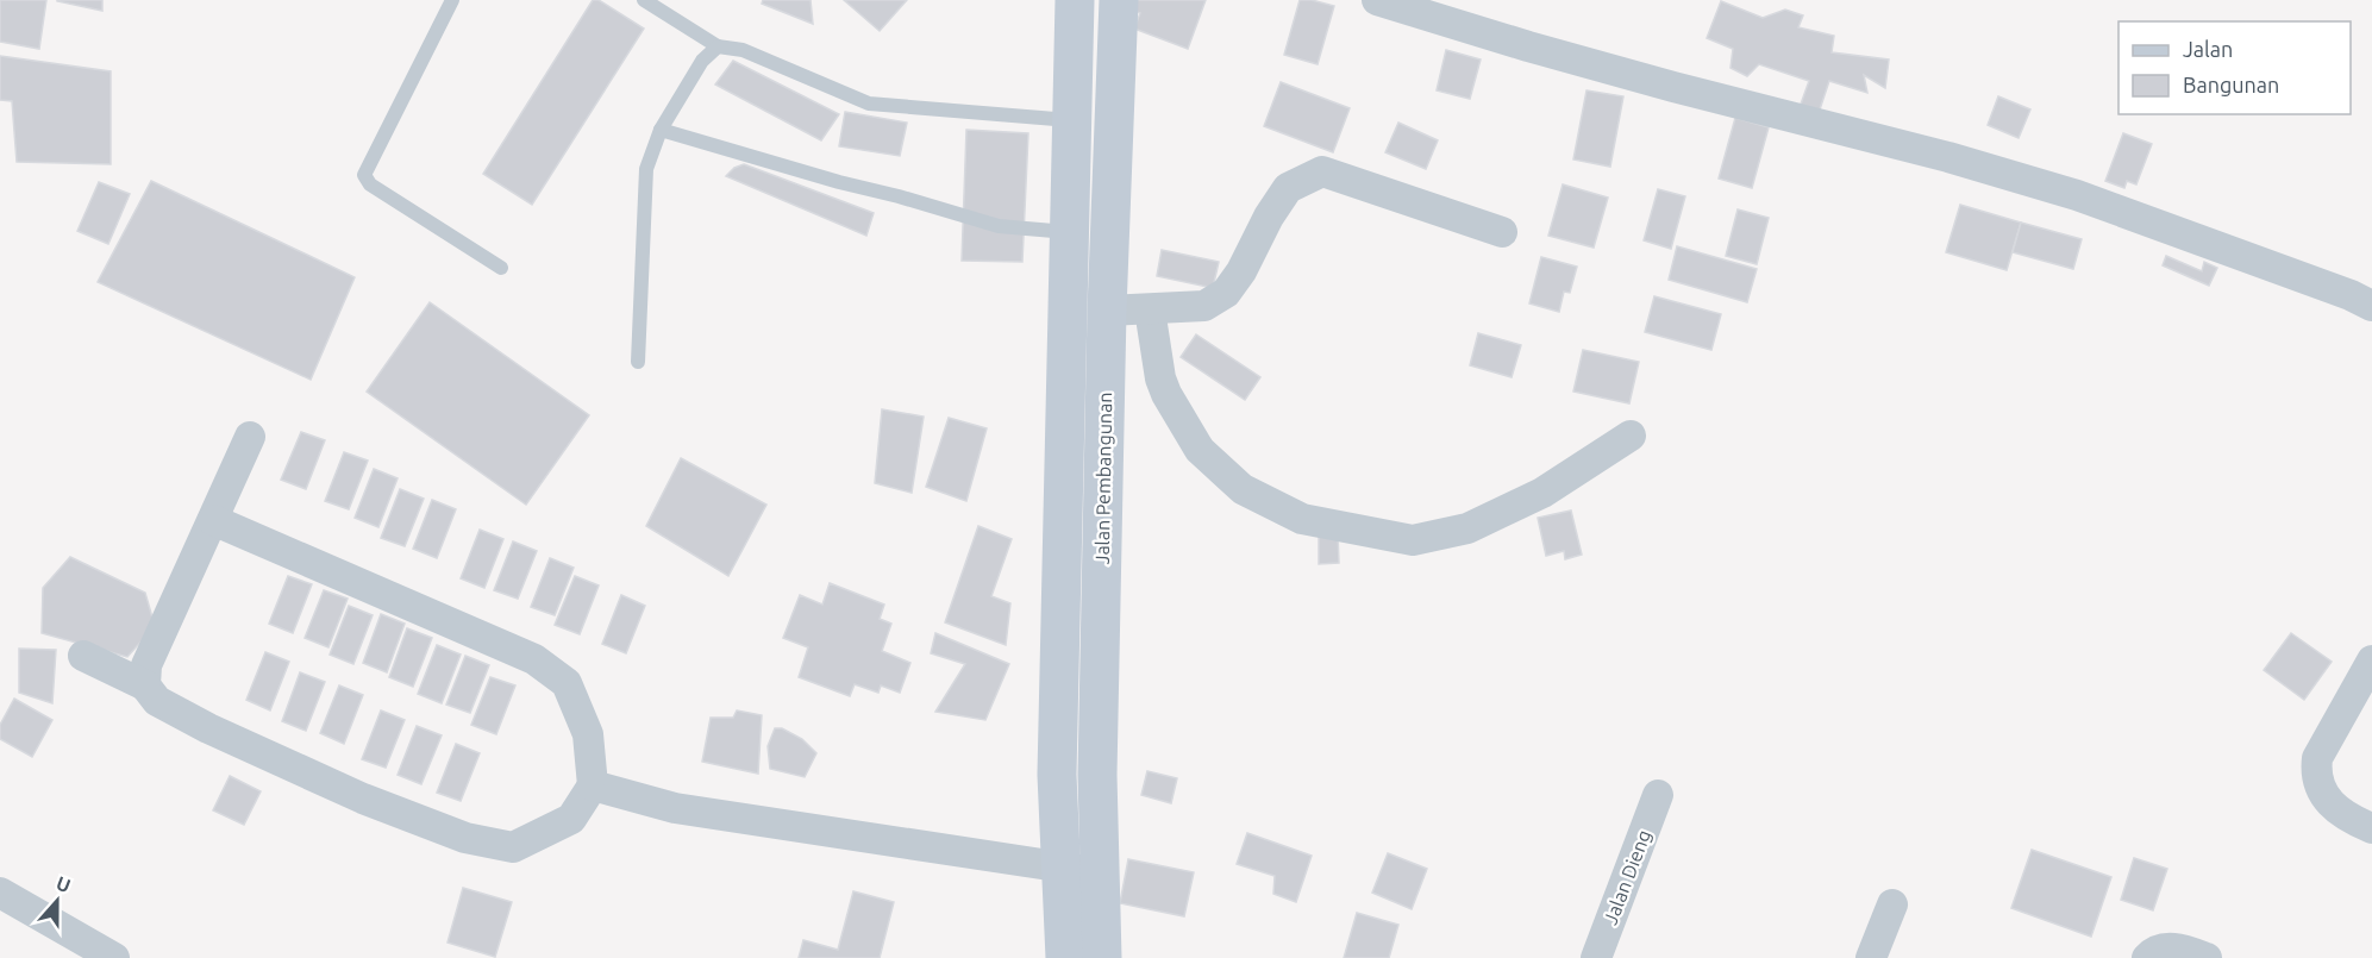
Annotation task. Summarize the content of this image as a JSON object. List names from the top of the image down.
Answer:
{
  "streets": {
    "main road": ["Jalan Pembangunan"],
    "street": ["Jalan Dieng"]
  },
  "legend": ["Jalan", "Bangunan"],
  "north": "top"
}
